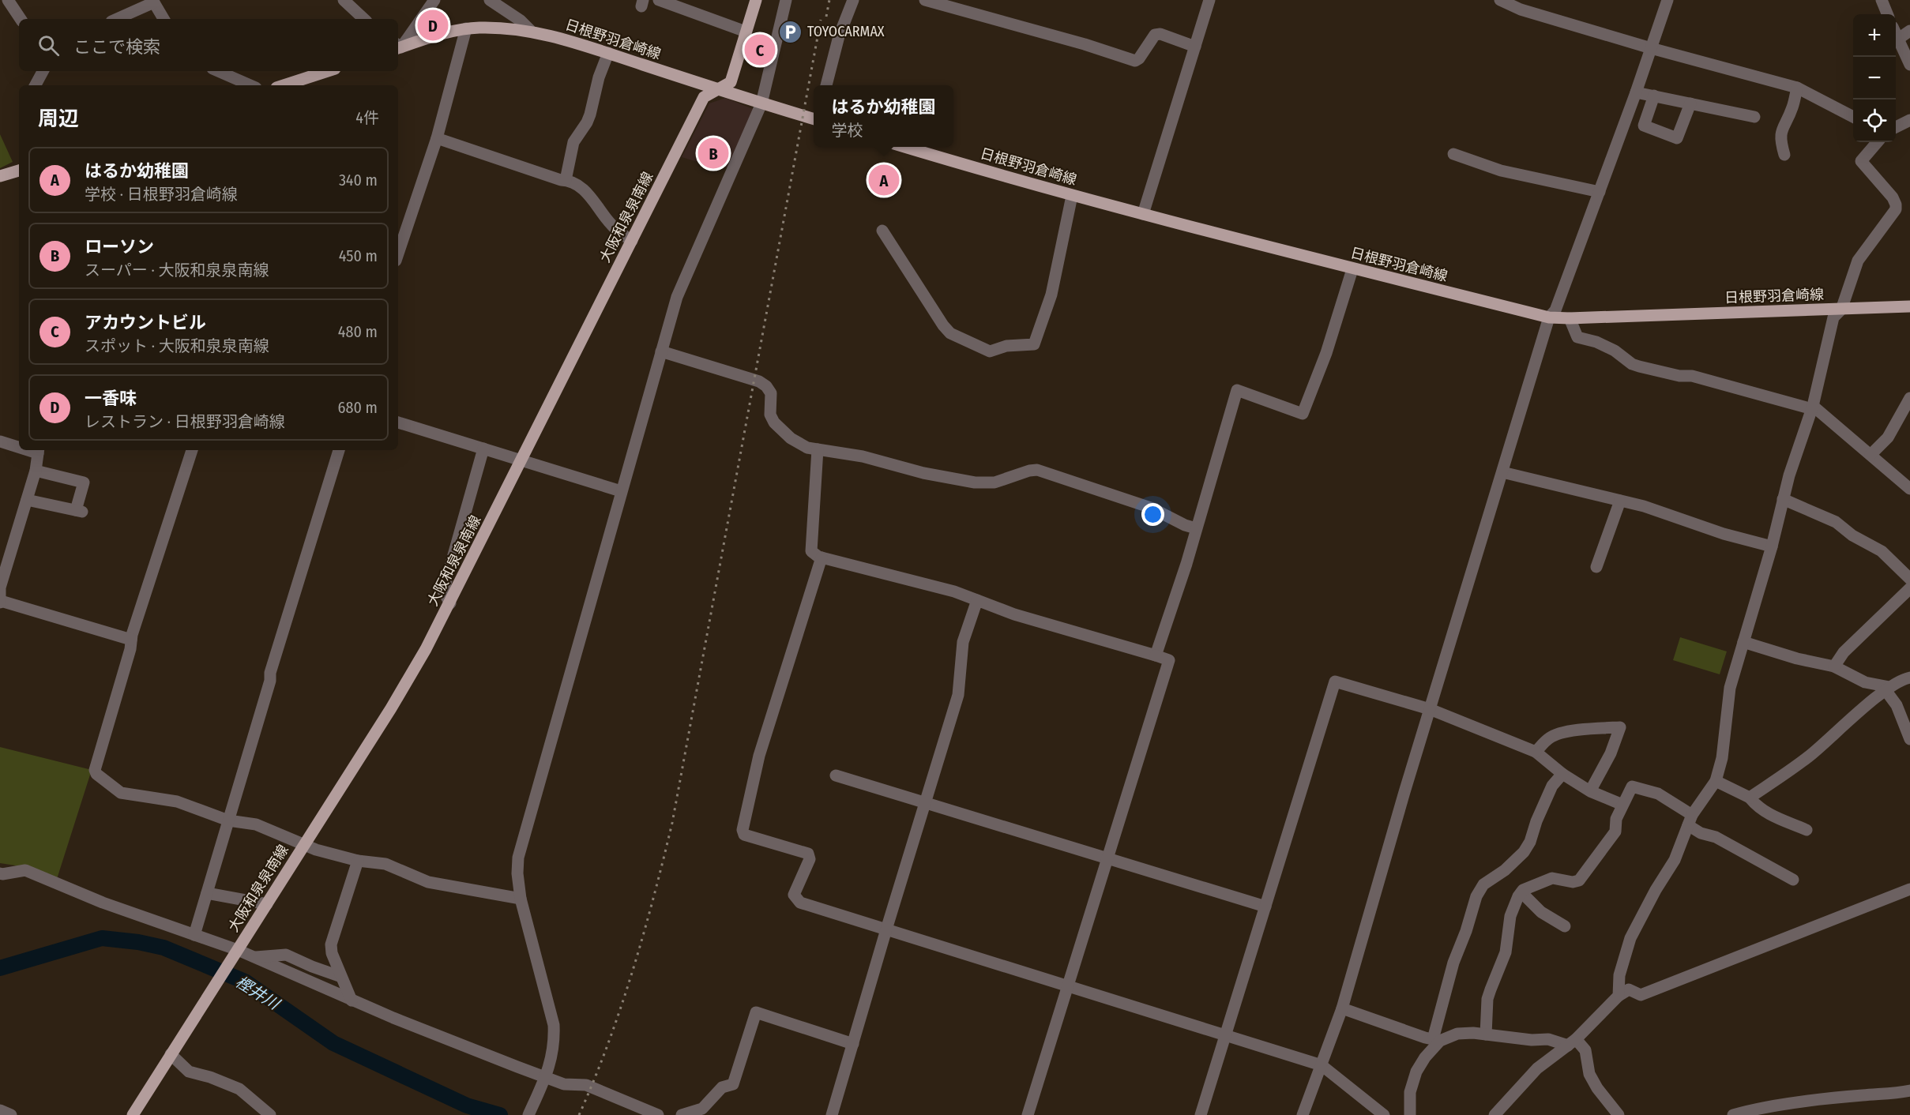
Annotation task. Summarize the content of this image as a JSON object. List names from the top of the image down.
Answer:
{
  "streets": {
    "main road": ["日根野羽倉崎線", "大阪和泉泉南線"]
  },
  "crossings": [
    ["日根野羽倉崎線", "大阪和泉泉南線"]
  ],
  "water": ["樫井川"],
  "places": {
    "parking": ["TOYOCARMAX"]
  },
  "page": {
    "pins": [
      "D",
      "C",
      "B",
      "A"
    ],
    "map_buttons": ["+", "−"],
    "search": "ここで検索",
    "popup": ["はるか幼稚園", "学校"],
    "heading": ["周辺", "4件"],
    "list": [
      {
        "mark": "A",
        "name": "はるか幼稚園",
        "note": "学校 · 日根野羽倉崎線",
        "value": "340 m"
      },
      {
        "mark": "B",
        "name": "ローソン",
        "note": "スーパー · 大阪和泉泉南線",
        "value": "450 m"
      },
      {
        "mark": "C",
        "name": "アカウントビル",
        "note": "スポット · 大阪和泉泉南線",
        "value": "480 m"
      },
      {
        "mark": "D",
        "name": "一香味",
        "note": "レストラン · 日根野羽倉崎線",
        "value": "680 m"
      }
    ]
  }
}
